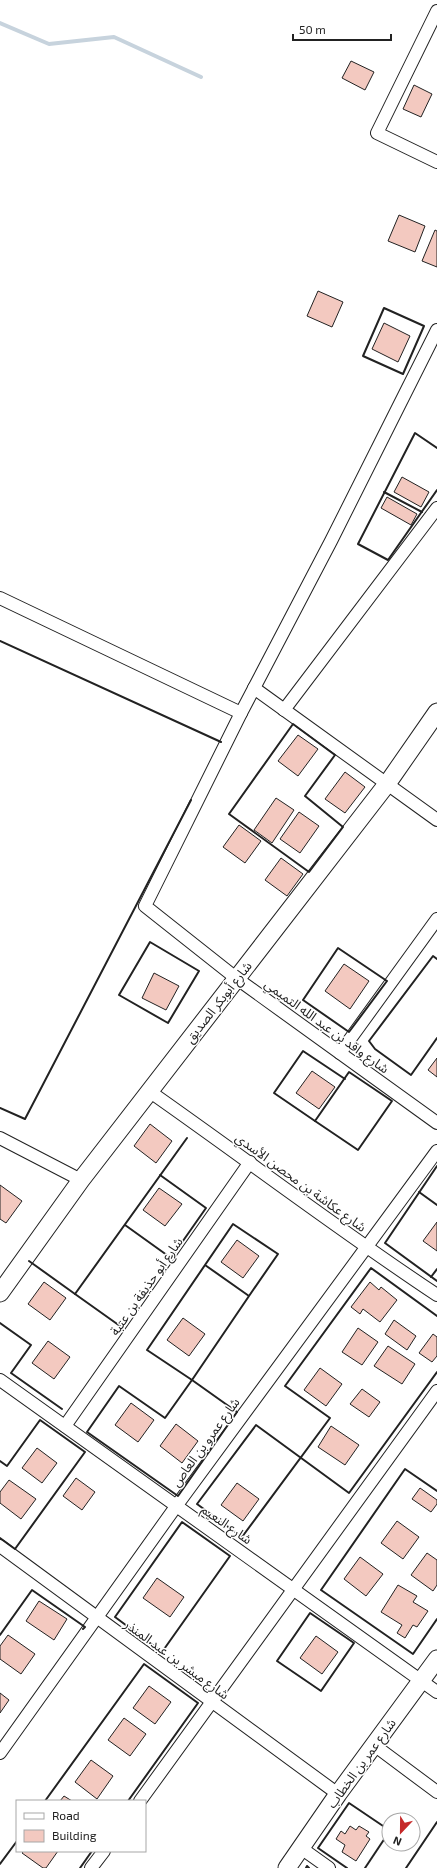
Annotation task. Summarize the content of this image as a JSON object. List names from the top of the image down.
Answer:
{
  "streets": {
    "street": [
      "شارع أبوبكر الصديق",
      "شارع واقد بن عبد الله التميمي",
      "شارع عكاشة بن محصن الأسدي",
      "شارع أبو حذيفة بن عتبة",
      "شارع عمرو بن العاص",
      "شارع النعيم",
      "شارع مبشر بن عبد المنذر",
      "شارع عمر بن الخطاب"
    ]
  },
  "crossings": [
    ["شارع أبوبكر الصديق", "شارع واقد بن عبد الله التميمي"],
    ["شارع أبوبكر الصديق", "شارع عكاشة بن محصن الأسدي"],
    ["شارع عكاشة بن محصن الأسدي", "شارع أبو حذيفة بن عتبة"],
    ["شارع عكاشة بن محصن الأسدي", "شارع عمرو بن العاص"],
    ["شارع أبو حذيفة بن عتبة", "شارع النعيم"],
    ["شارع عمرو بن العاص", "شارع النعيم"],
    ["شارع عمرو بن العاص", "شارع مبشر بن عبد المنذر"],
    ["شارع النعيم", "شارع عمر بن الخطاب"],
    ["شارع مبشر بن عبد المنذر", "شارع عمر بن الخطاب"]
  ],
  "legend": ["Road", "Building"],
  "scale_bar": "50 m",
  "north": "bottom"
}
